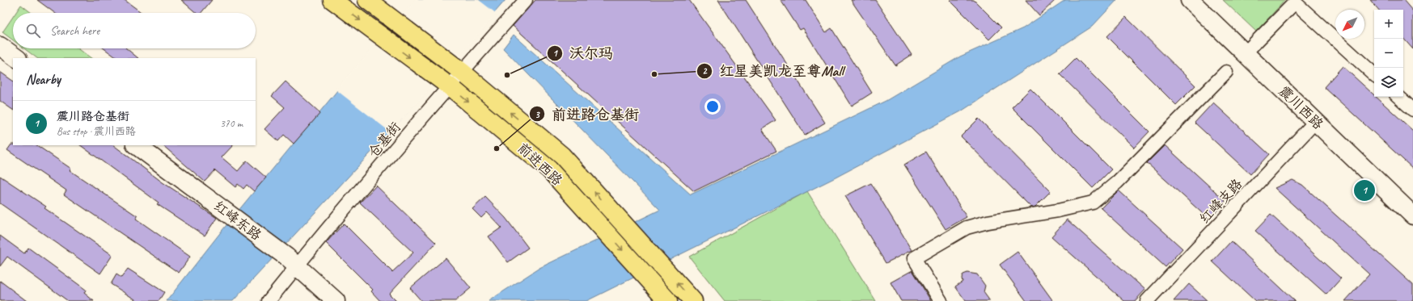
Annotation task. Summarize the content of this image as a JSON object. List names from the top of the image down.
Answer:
{
  "streets": {
    "main road": ["前进西路"],
    "street": [
      "震川西路",
      "仓基街",
      "红峰支路",
      "红峰东路"
    ]
  },
  "crossings": [
    ["震川西路", "红峰支路"],
    ["仓基街", "前进西路"],
    ["仓基街", "红峰东路"]
  ],
  "places": ["红星美凯龙至尊Mall", "沃尔玛", "前进路仓基街"],
  "north": "bottom left",
  "page": {
    "map_buttons": ["+", "−"],
    "search": "Search here",
    "heading": "Nearby",
    "list": [
      {
        "mark": "1",
        "name": "震川路仓基街",
        "note": "Bus stop · 震川西路",
        "value": "370 m"
      }
    ],
    "pins": "1"
  }
}
